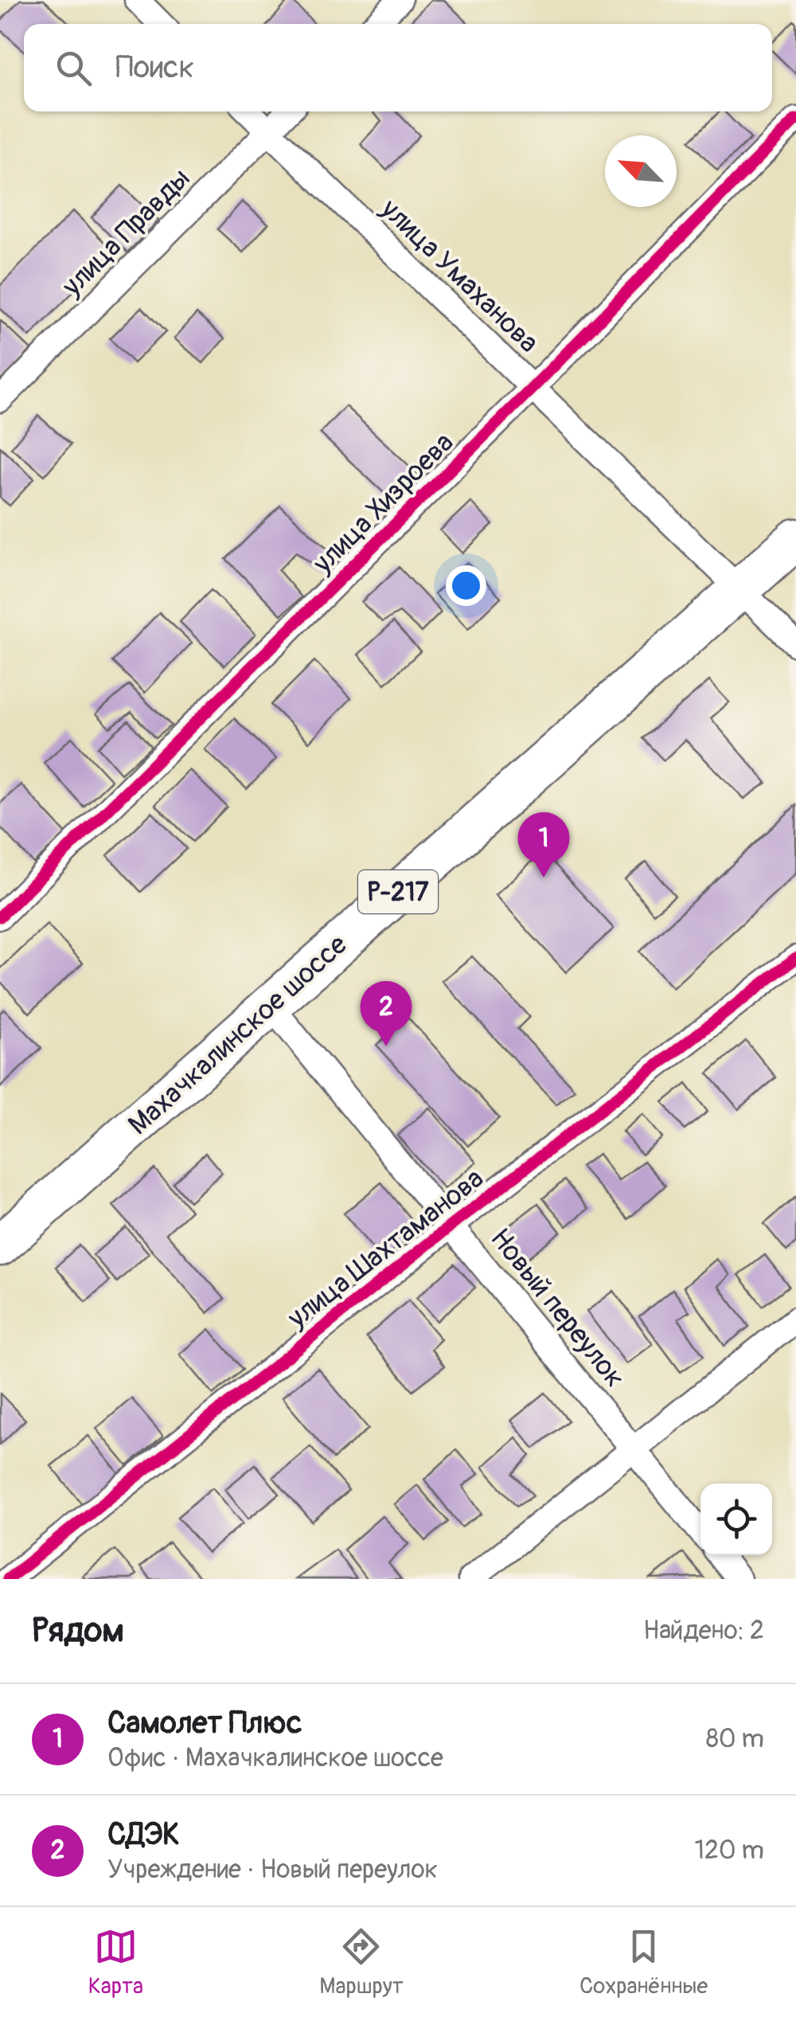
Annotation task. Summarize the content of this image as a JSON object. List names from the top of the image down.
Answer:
{
  "streets": {
    "highway": ["Р-217", "Махачкалинское шоссе"],
    "street": [
      "улица Правды",
      "улица Умаханова",
      "улица Хизроева",
      "улица Шахтаманова",
      "Новый переулок"
    ]
  },
  "crossings": [
    ["улица Правды", "улица Умаханова"],
    ["улица Умаханова", "улица Хизроева"],
    ["улица Умаханова", "Махачкалинское шоссе"],
    ["Махачкалинское шоссе", "Новый переулок"],
    ["улица Шахтаманова", "Новый переулок"]
  ],
  "north": "top left",
  "page": {
    "search": "Поиск",
    "pins": ["1", "2"],
    "heading": ["Рядом", "Найдено: 2"],
    "list": [
      {
        "mark": "1",
        "name": "Самолет Плюс",
        "note": "Офис · Махачкалинское шоссе",
        "value": "80 m"
      },
      {
        "mark": "2",
        "name": "СДЭК",
        "note": "Учреждение · Новый переулок",
        "value": "120 m"
      }
    ],
    "nav": ["Карта", "Маршрут", "Сохранённые"]
  }
}
